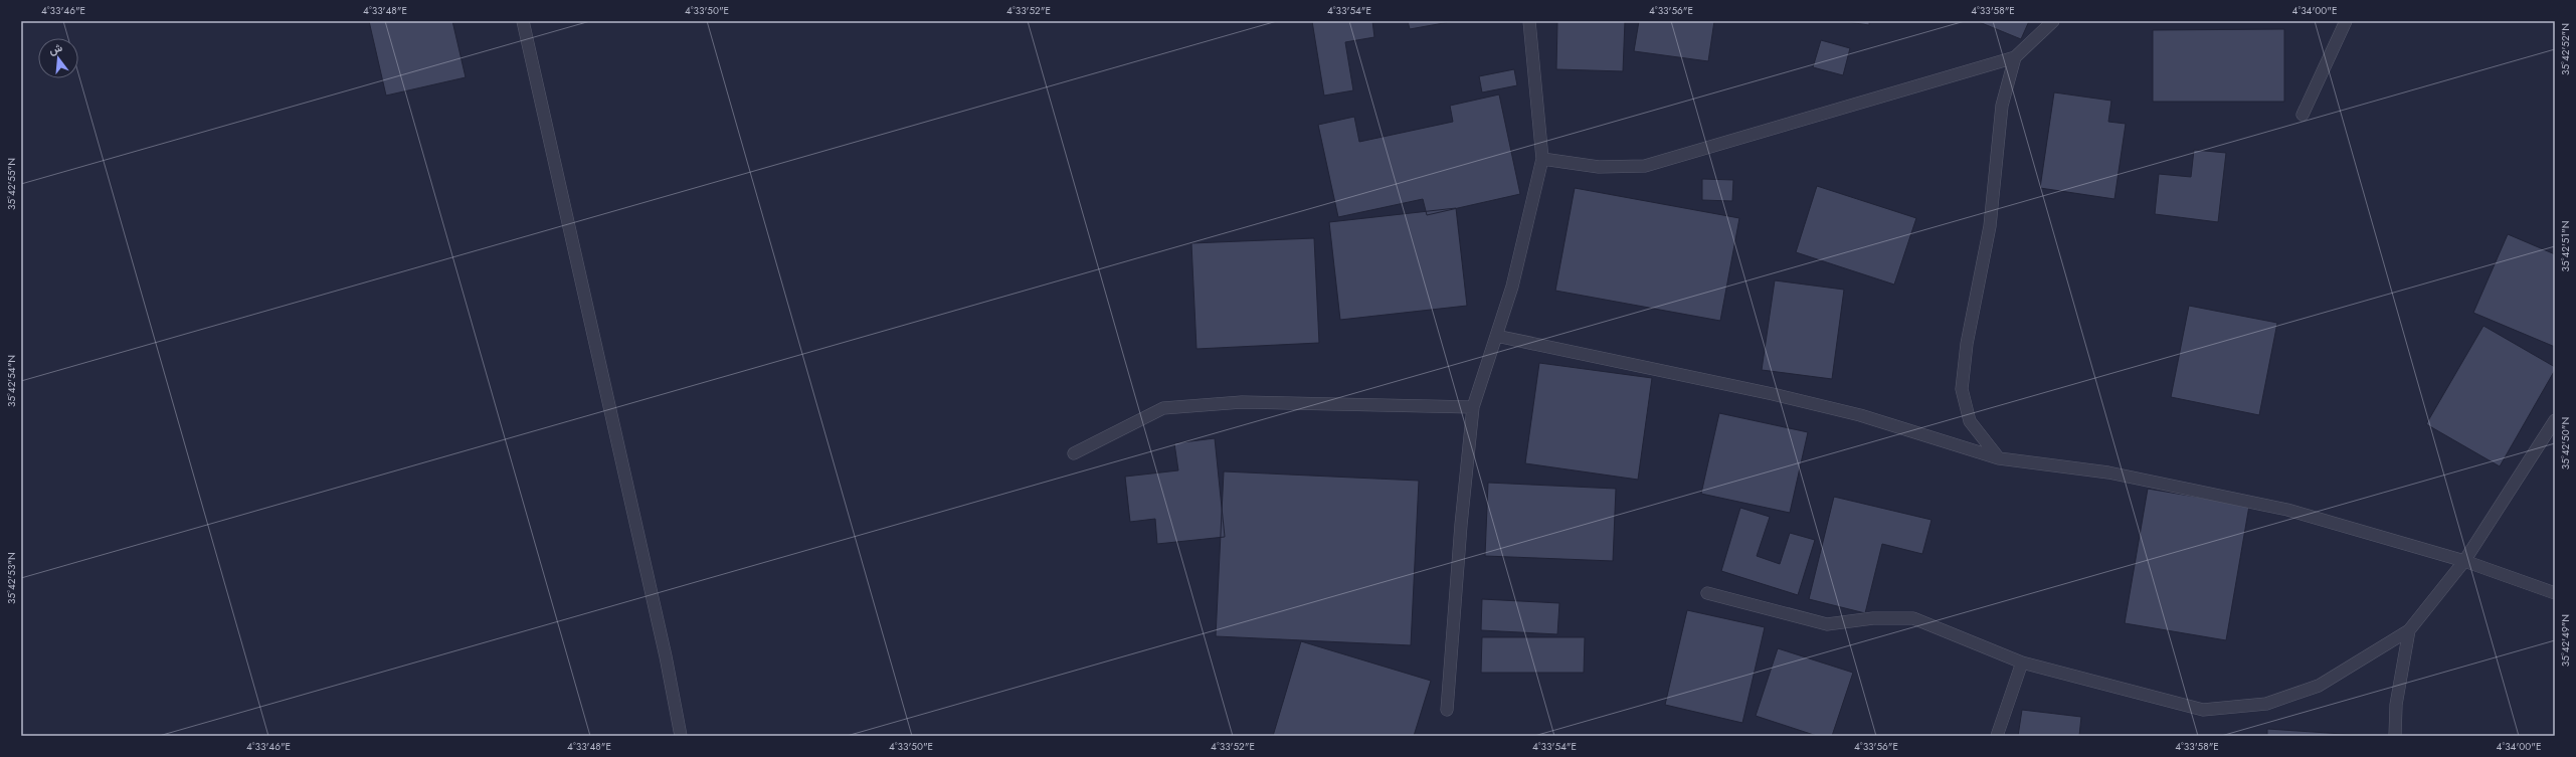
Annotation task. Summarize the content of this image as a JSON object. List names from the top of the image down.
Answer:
{
  "north": "top",
  "coordinates": [
    "4°33'46\"E",
    "4°33'48\"E",
    "4°33'50\"E",
    "4°33'52\"E",
    "4°33'54\"E",
    "4°33'56\"E",
    "4°33'58\"E",
    "4°34'00\"E",
    "35°42'52\"N",
    "35°42'55\"N",
    "35°42'51\"N",
    "35°42'54\"N",
    "35°42'50\"N",
    "35°42'53\"N",
    "35°42'49\"N"
  ]
}
